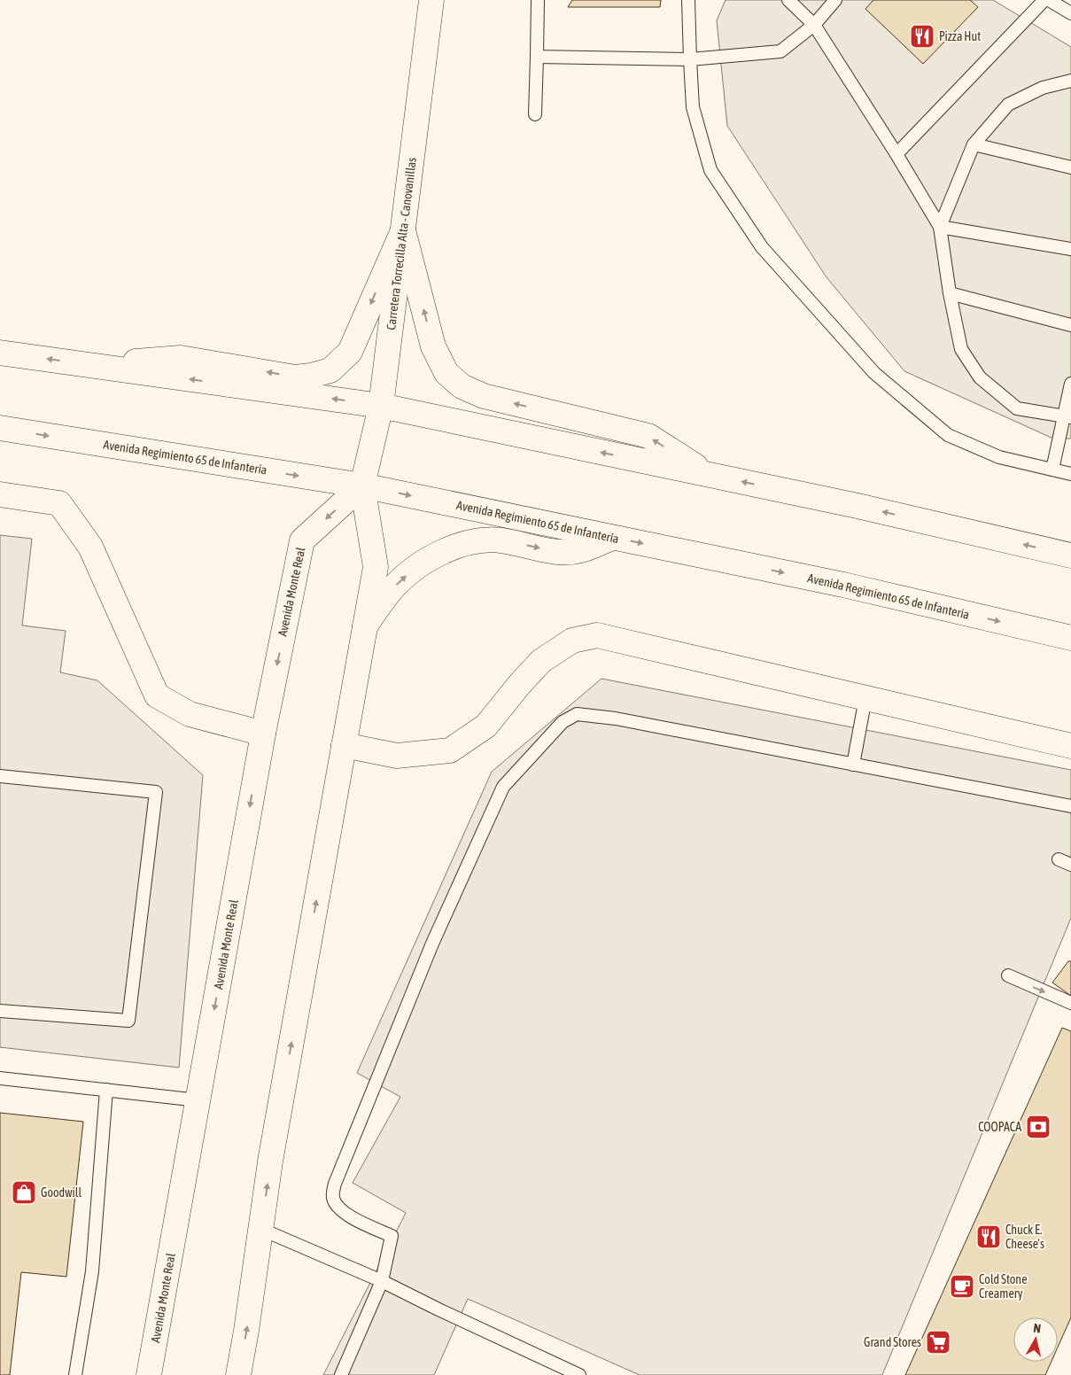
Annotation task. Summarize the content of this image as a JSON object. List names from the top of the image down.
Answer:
{
  "streets": {
    "street": ["Carretera Torrecilla Alta - Canovanillas", "Avenida Regimiento 65 de Infantería", "Avenida Monte Real"]
  },
  "crossings": [
    ["Carretera Torrecilla Alta - Canovanillas", "Avenida Regimiento 65 de Infantería"],
    ["Carretera Torrecilla Alta - Canovanillas", "Avenida Monte Real"],
    ["Avenida Regimiento 65 de Infantería", "Avenida Monte Real"]
  ],
  "places": {
    "restaurant": ["Pizza Hut", "Chuck E. Cheese's"],
    "bank": ["COOPACA"],
    "shop": ["Goodwill"],
    "cafe": ["Cold Stone Creamery"],
    "supermarket": ["Grand Stores"]
  },
  "north": "top"
}
